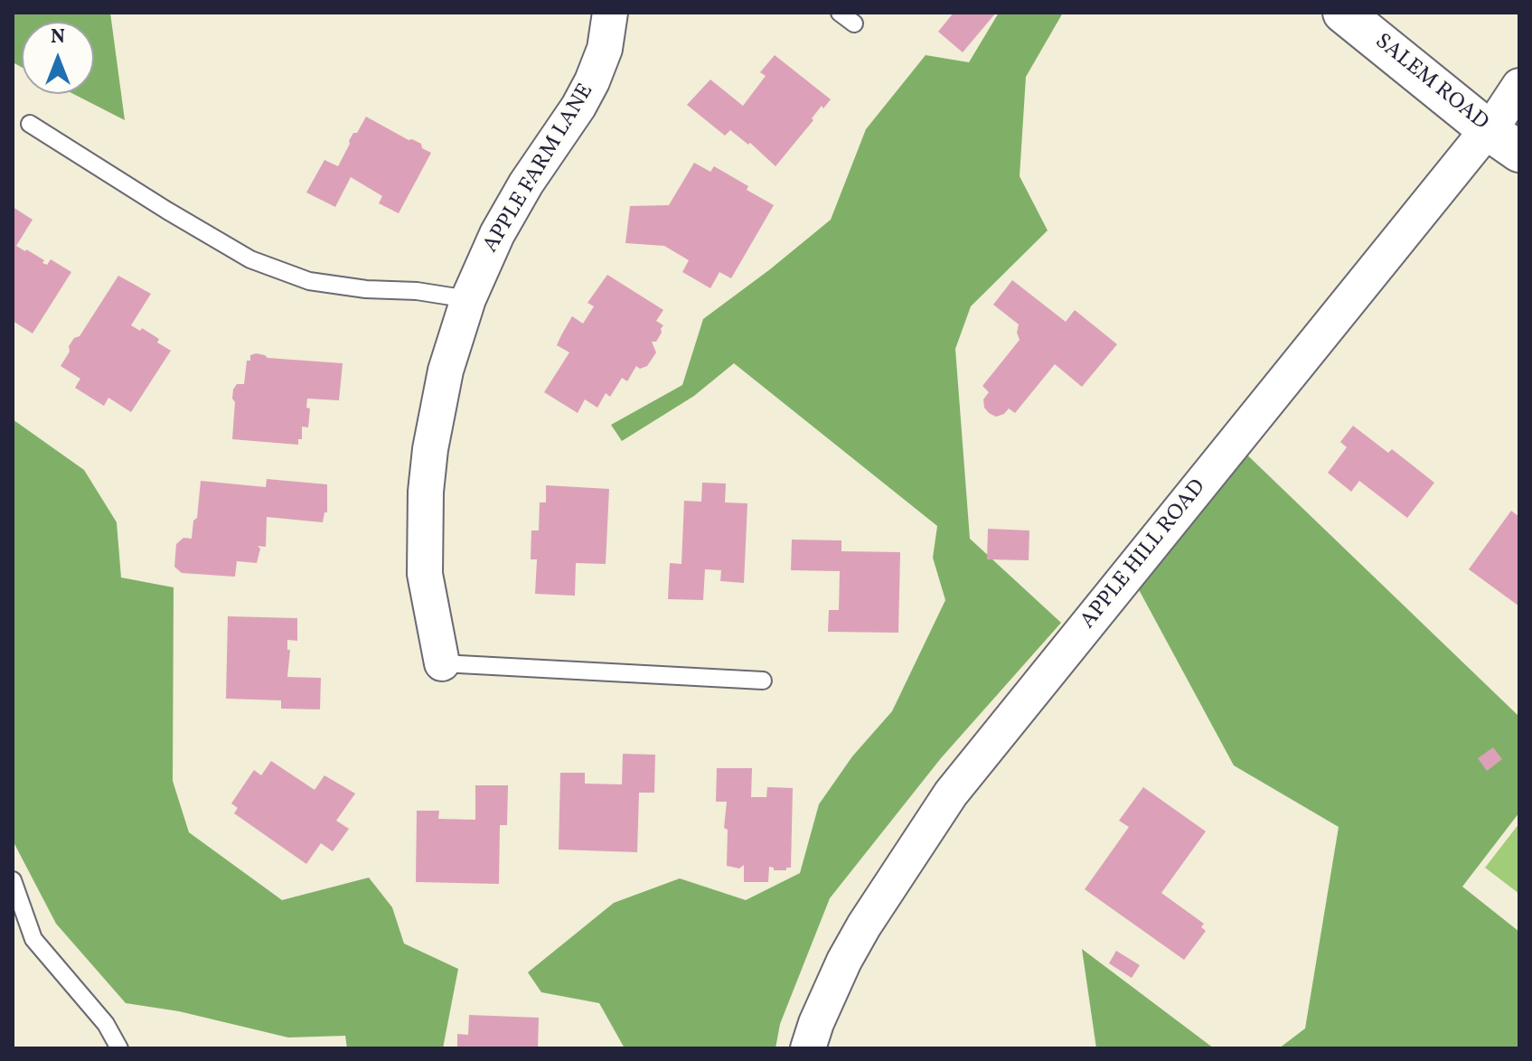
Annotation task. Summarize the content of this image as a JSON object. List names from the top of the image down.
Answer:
{
  "streets": {
    "street": ["SALEM ROAD", "APPLE FARM LANE", "APPLE HILL ROAD"]
  },
  "crossings": [
    ["SALEM ROAD", "APPLE HILL ROAD"]
  ],
  "north": "top"
}
